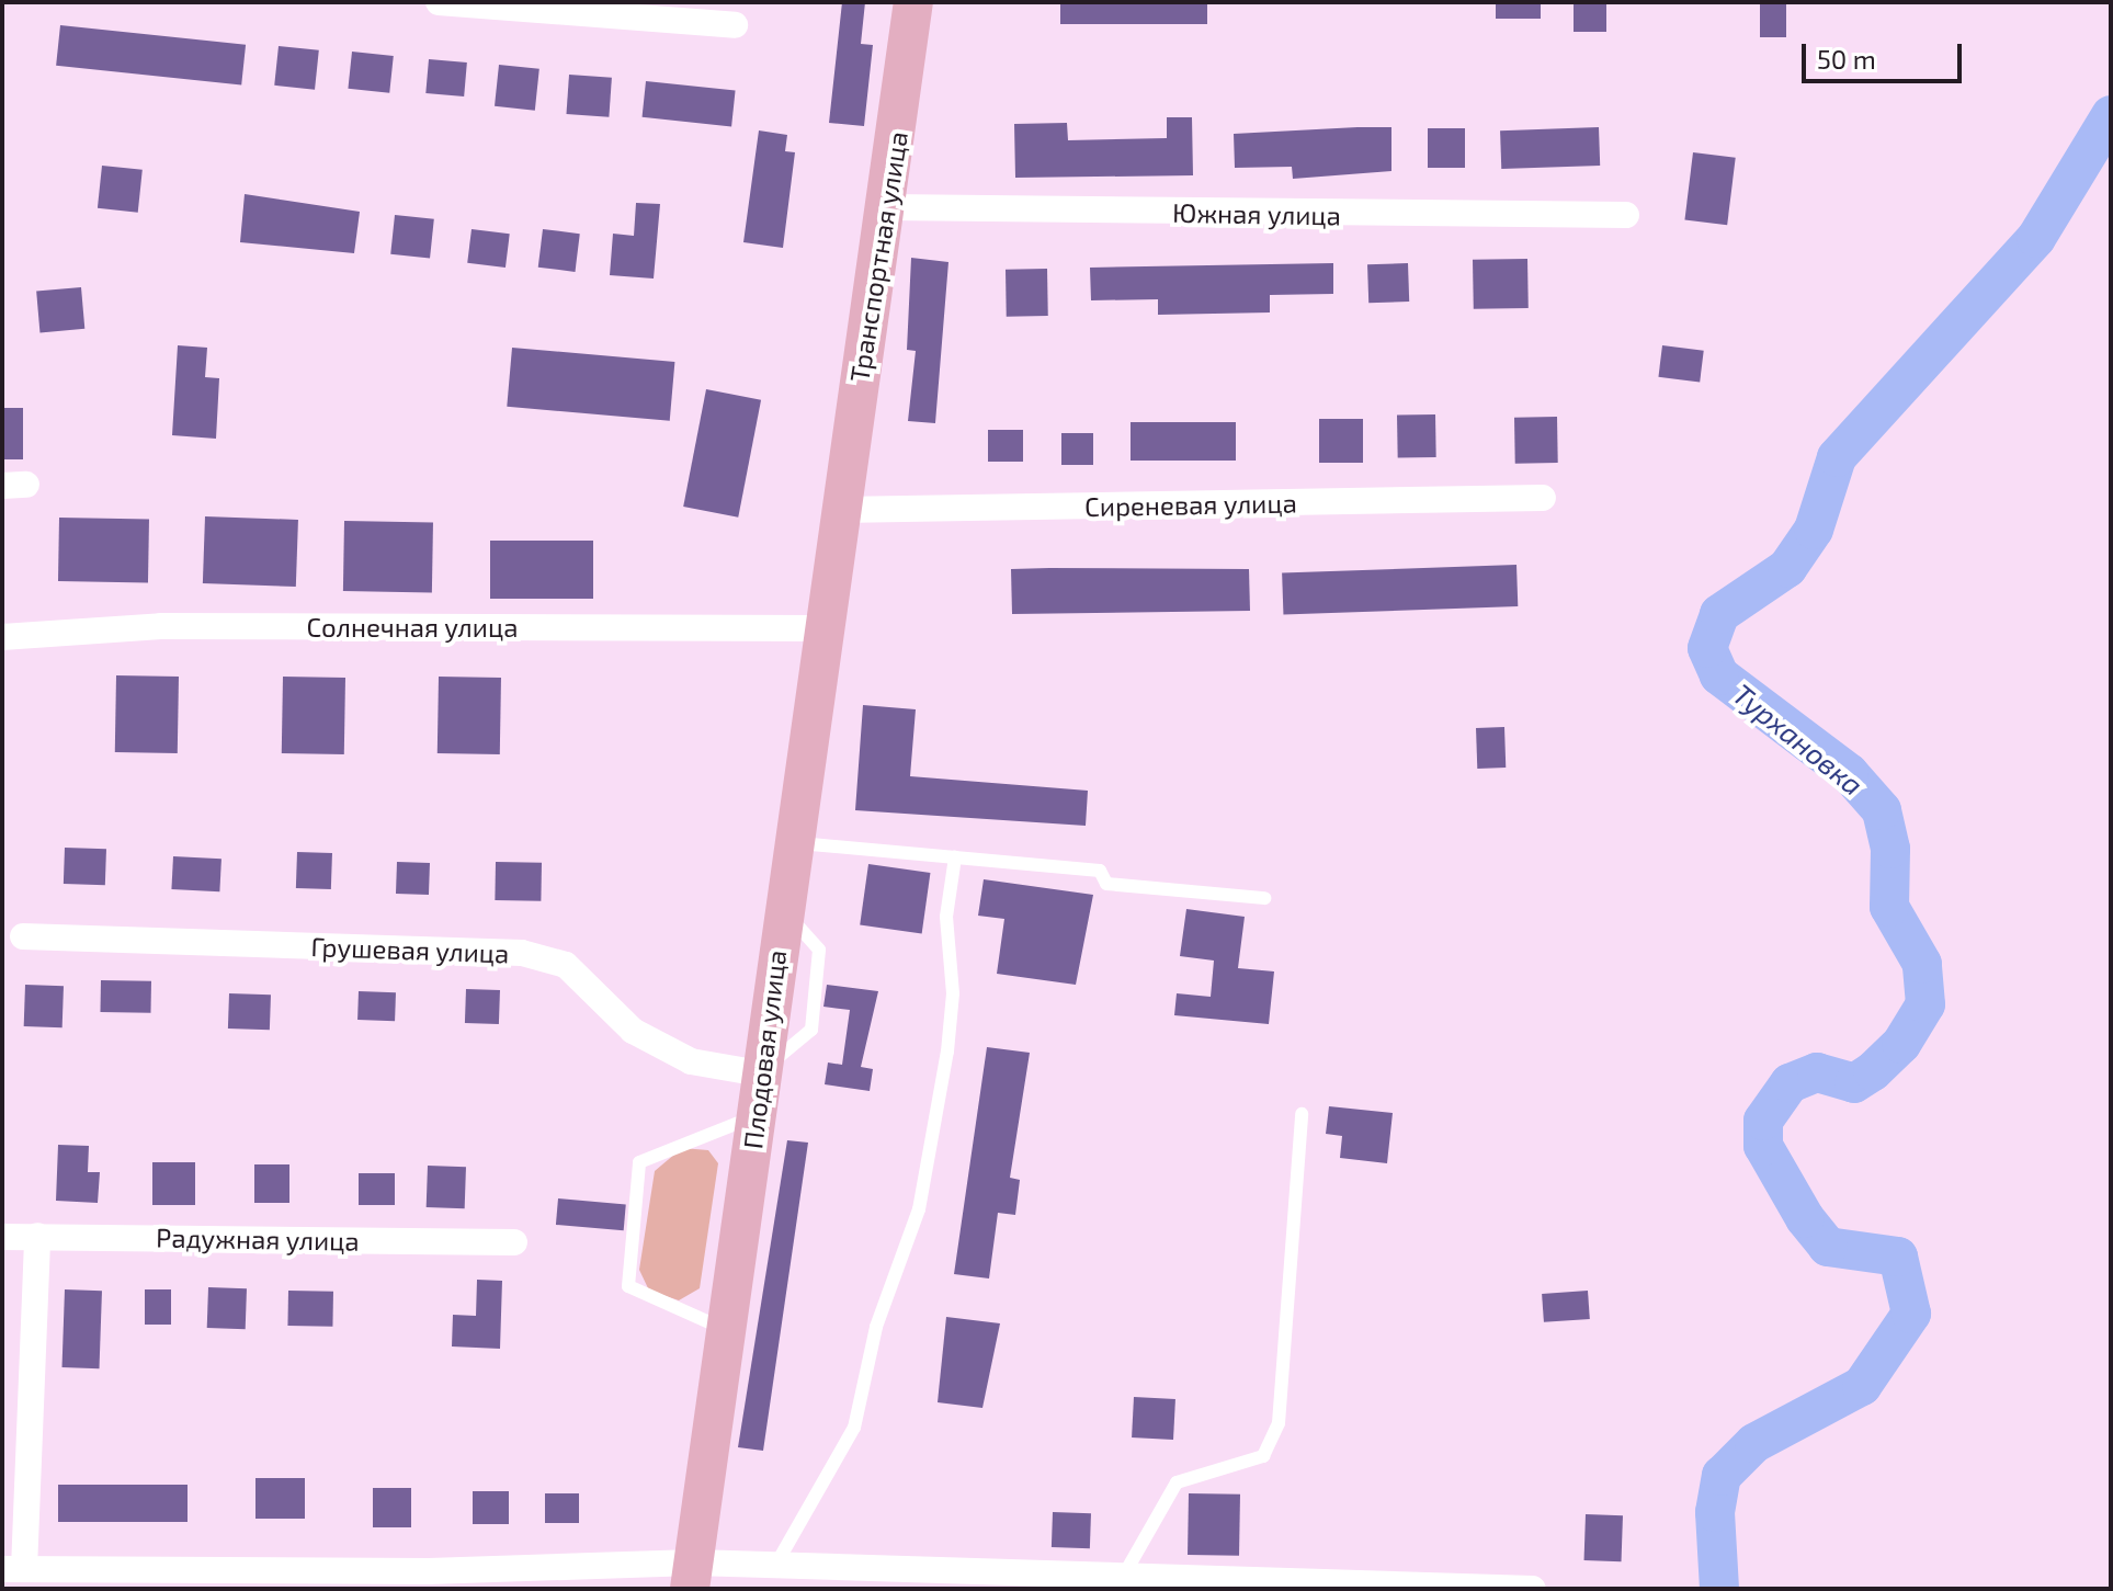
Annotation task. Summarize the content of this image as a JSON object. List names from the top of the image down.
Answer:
{
  "streets": {
    "main road": ["Транспортная улица", "Плодовая улица"],
    "street": [
      "Южная улица",
      "Сиреневая улица",
      "Солнечная улица",
      "Грушевая улица",
      "Радужная улица"
    ]
  },
  "crossings": [
    ["Южная улица", "Транспортная улица"],
    ["Транспортная улица", "Сиреневая улица"],
    ["Транспортная улица", "Плодовая улица"],
    ["Сиреневая улица", "Плодовая улица"],
    ["Солнечная улица", "Плодовая улица"],
    ["Грушевая улица", "Плодовая улица"]
  ],
  "water": ["Турхановка"],
  "scale_bar": "50 m"
}
